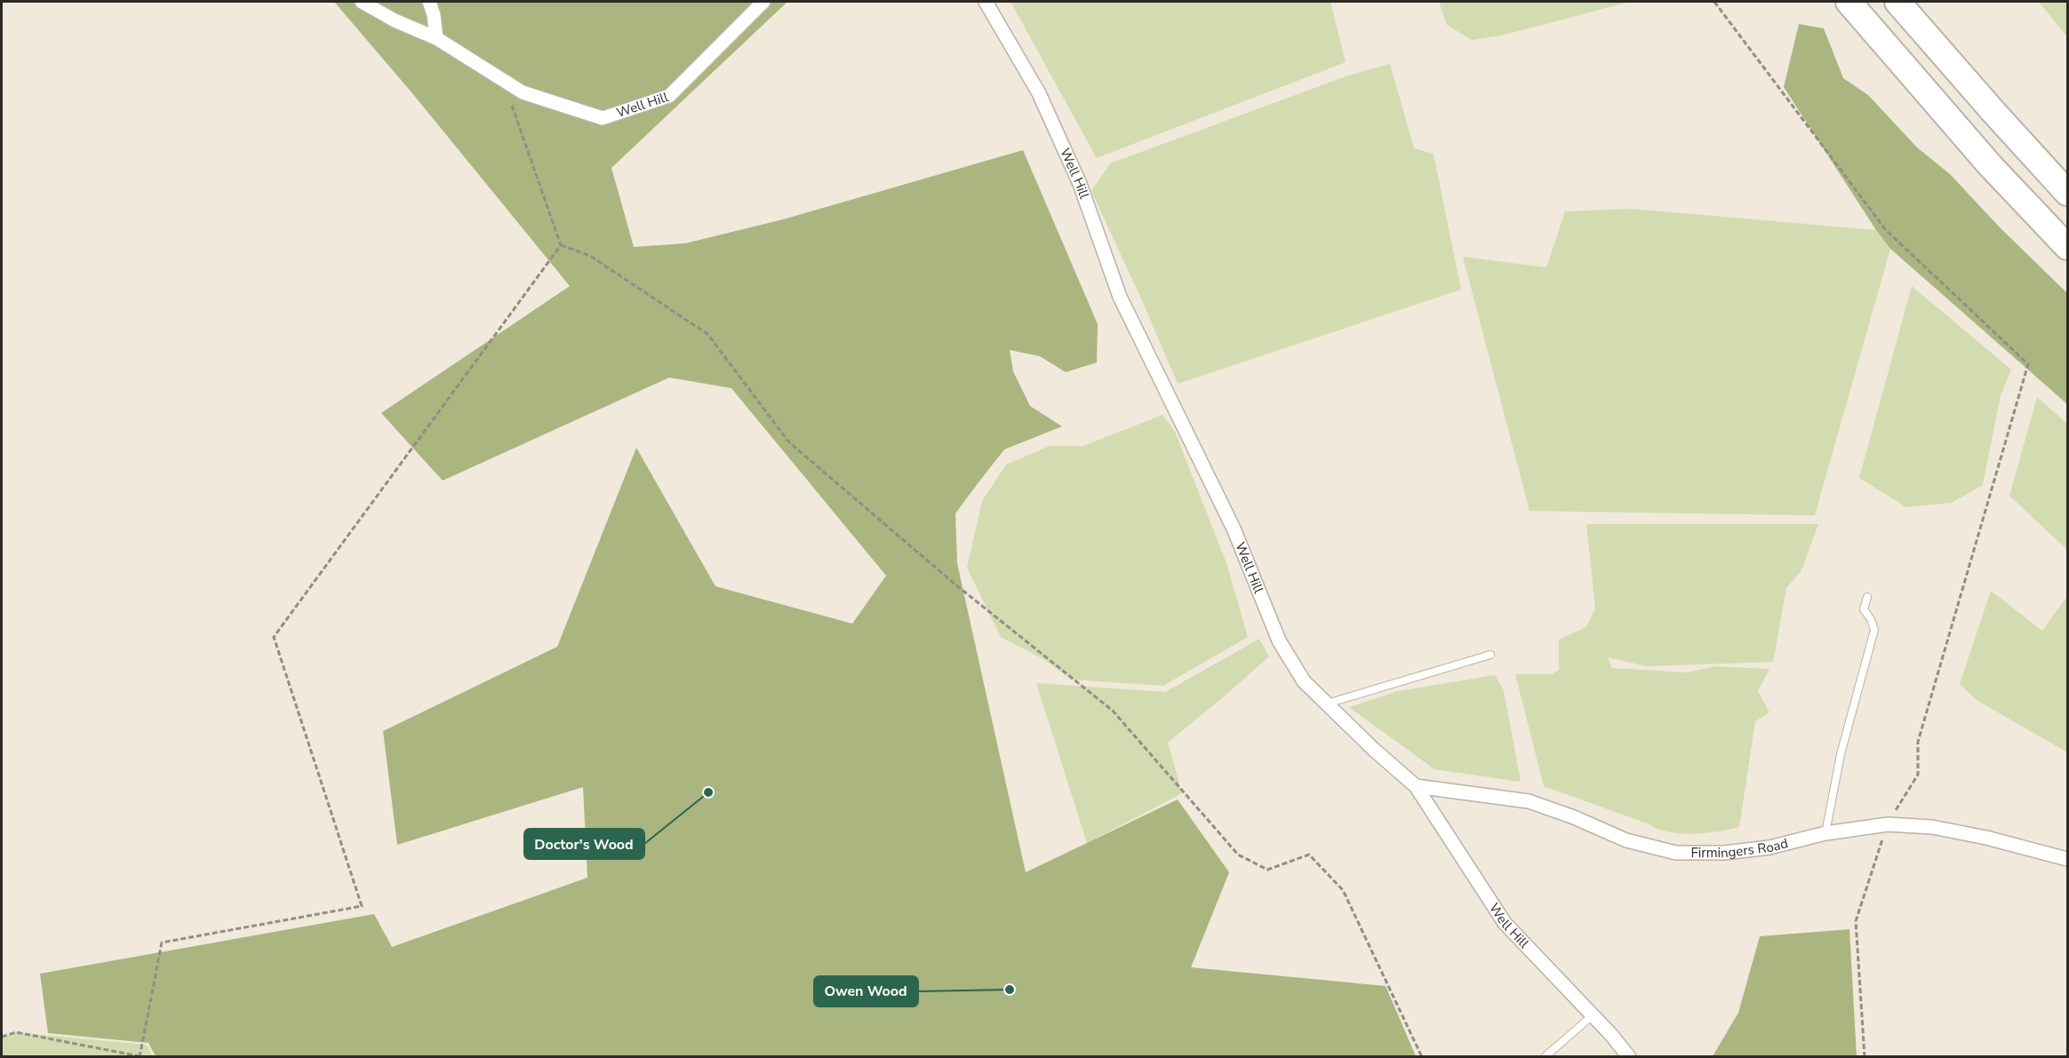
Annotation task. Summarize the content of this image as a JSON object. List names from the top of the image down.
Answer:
{
  "streets": {
    "street": ["Well Hill", "Firmingers Road"]
  },
  "crossings": [
    ["Well Hill", "Firmingers Road"]
  ],
  "places": ["Doctor's Wood", "Owen Wood"]
}
